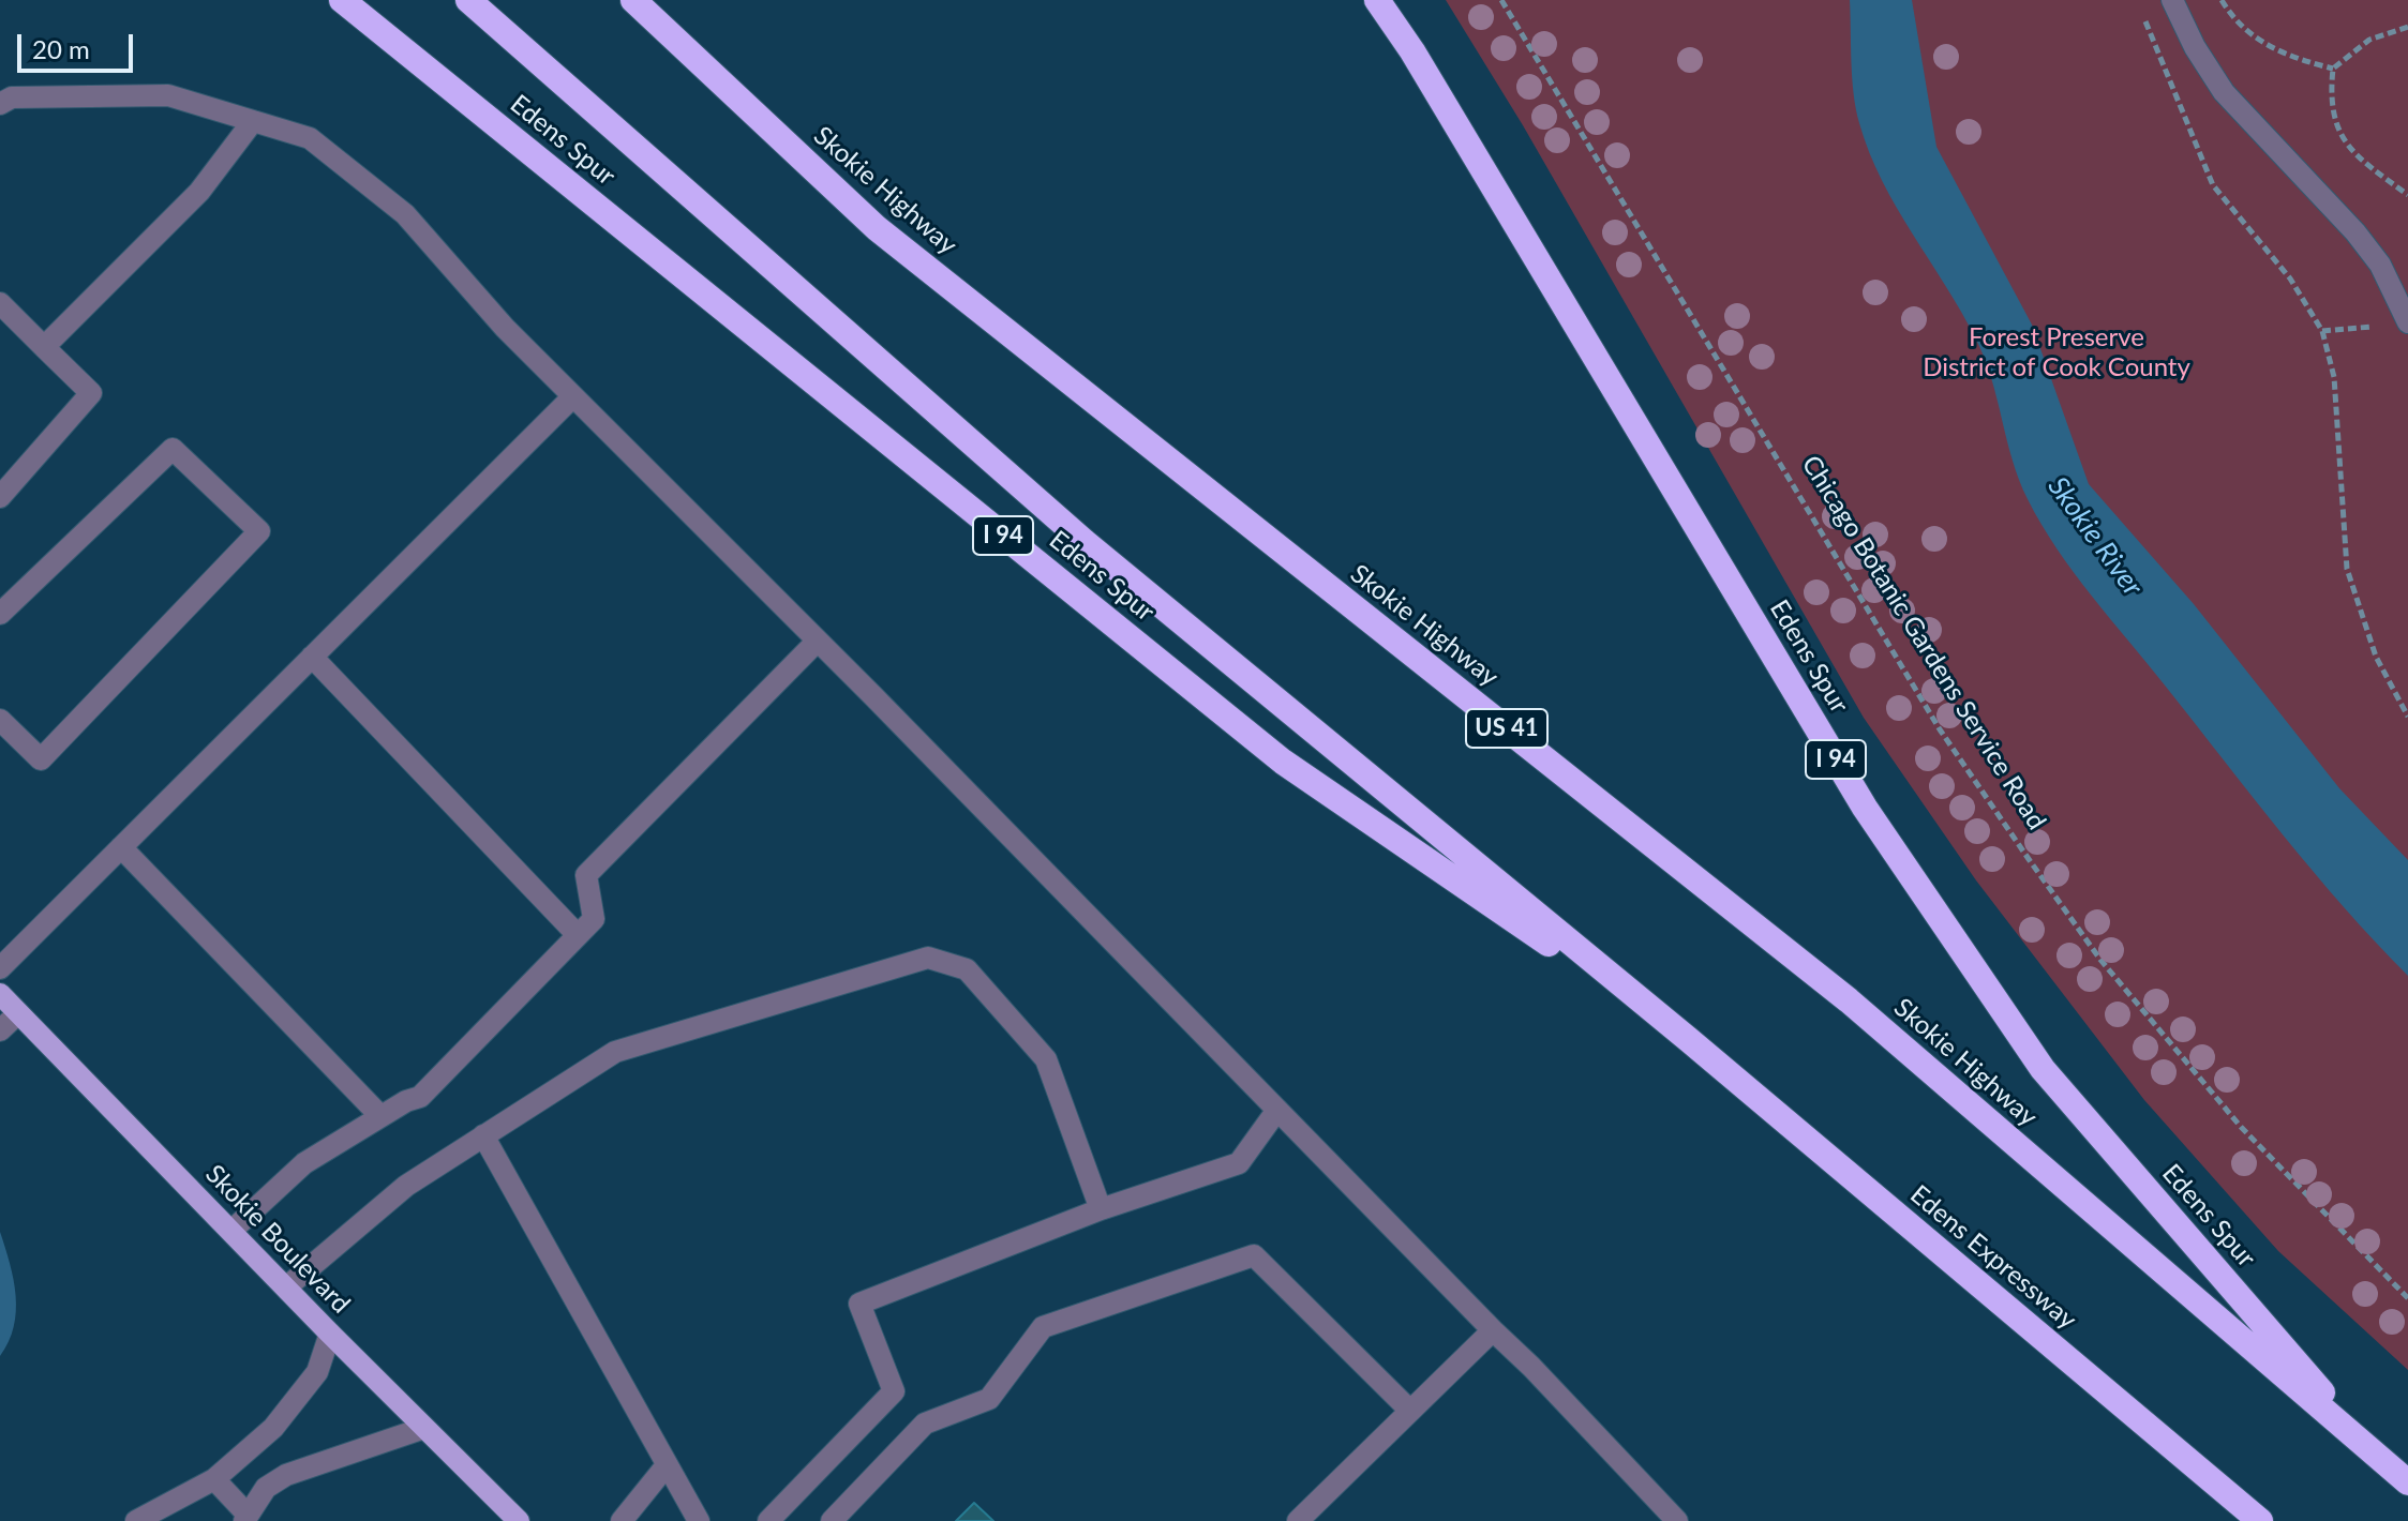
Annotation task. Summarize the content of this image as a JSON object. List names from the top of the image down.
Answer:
{
  "streets": {
    "highway": [
      "Edens Spur",
      "Skokie Highway",
      "I 94",
      "US 41",
      "Edens Expressway"
    ],
    "main road": ["Skokie Boulevard"],
    "path": ["Chicago Botanic Gardens Service Road"]
  },
  "crossings": [
    ["Edens Spur", "Skokie Highway"],
    ["Edens Spur", "I 94"],
    ["Edens Spur", "Edens Expressway"],
    ["Skokie Highway", "I 94"]
  ],
  "water": ["Skokie River"],
  "parks": ["Forest Preserve District of Cook County"],
  "scale_bar": "20 m"
}
